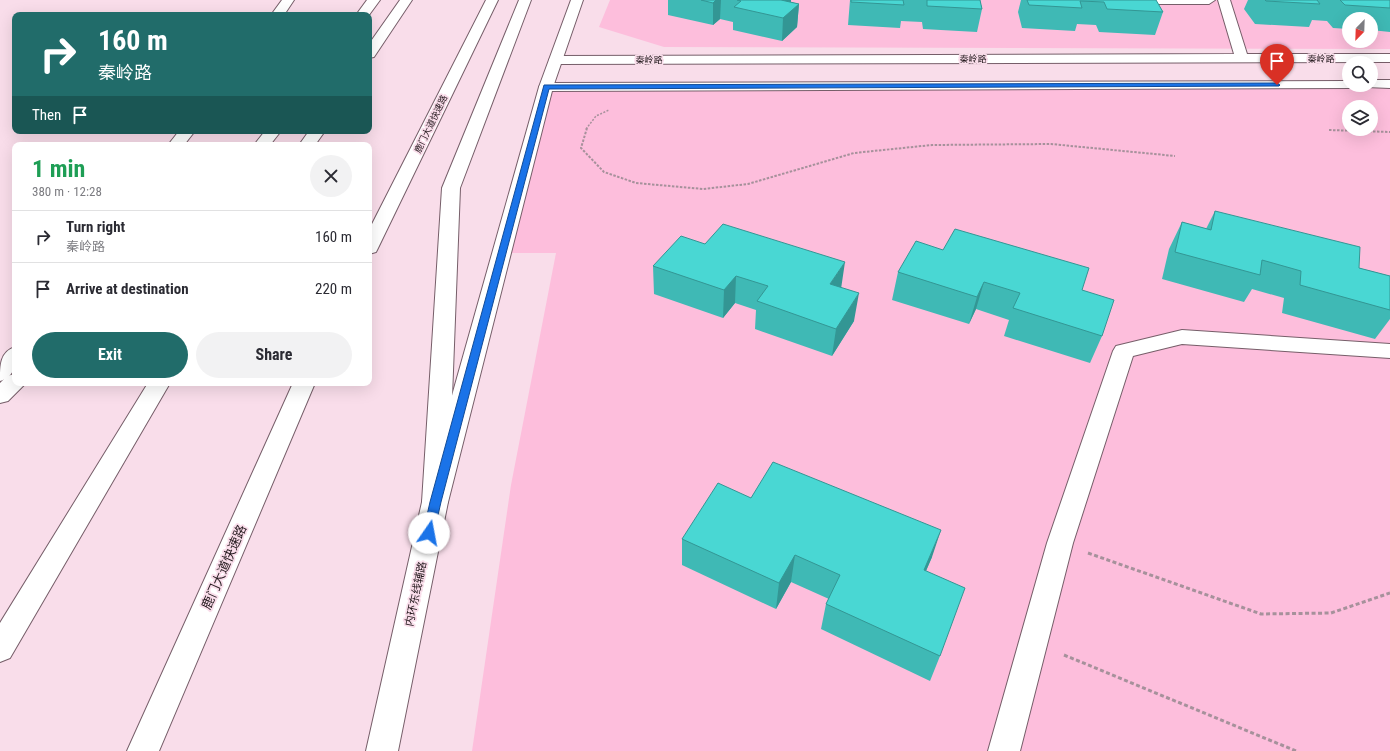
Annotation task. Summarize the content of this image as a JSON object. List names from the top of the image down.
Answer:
{
  "streets": {
    "main road": ["秦岭路", "鹿门大道快速路", "内环东线辅路"]
  },
  "crossings": [
    ["秦岭路", "内环东线辅路"]
  ],
  "north": "bottom left",
  "page": {
    "turn": ["160 m", "秦岭路"],
    "then": "Then",
    "heading": ["1 min", "380 m · 12:28"],
    "list": [
      {
        "name": "Turn right",
        "note": "秦岭路",
        "value": "160 m"
      },
      {
        "name": "Arrive at destination",
        "value": "220 m"
      }
    ],
    "buttons": ["Exit", "Share"]
  }
}
